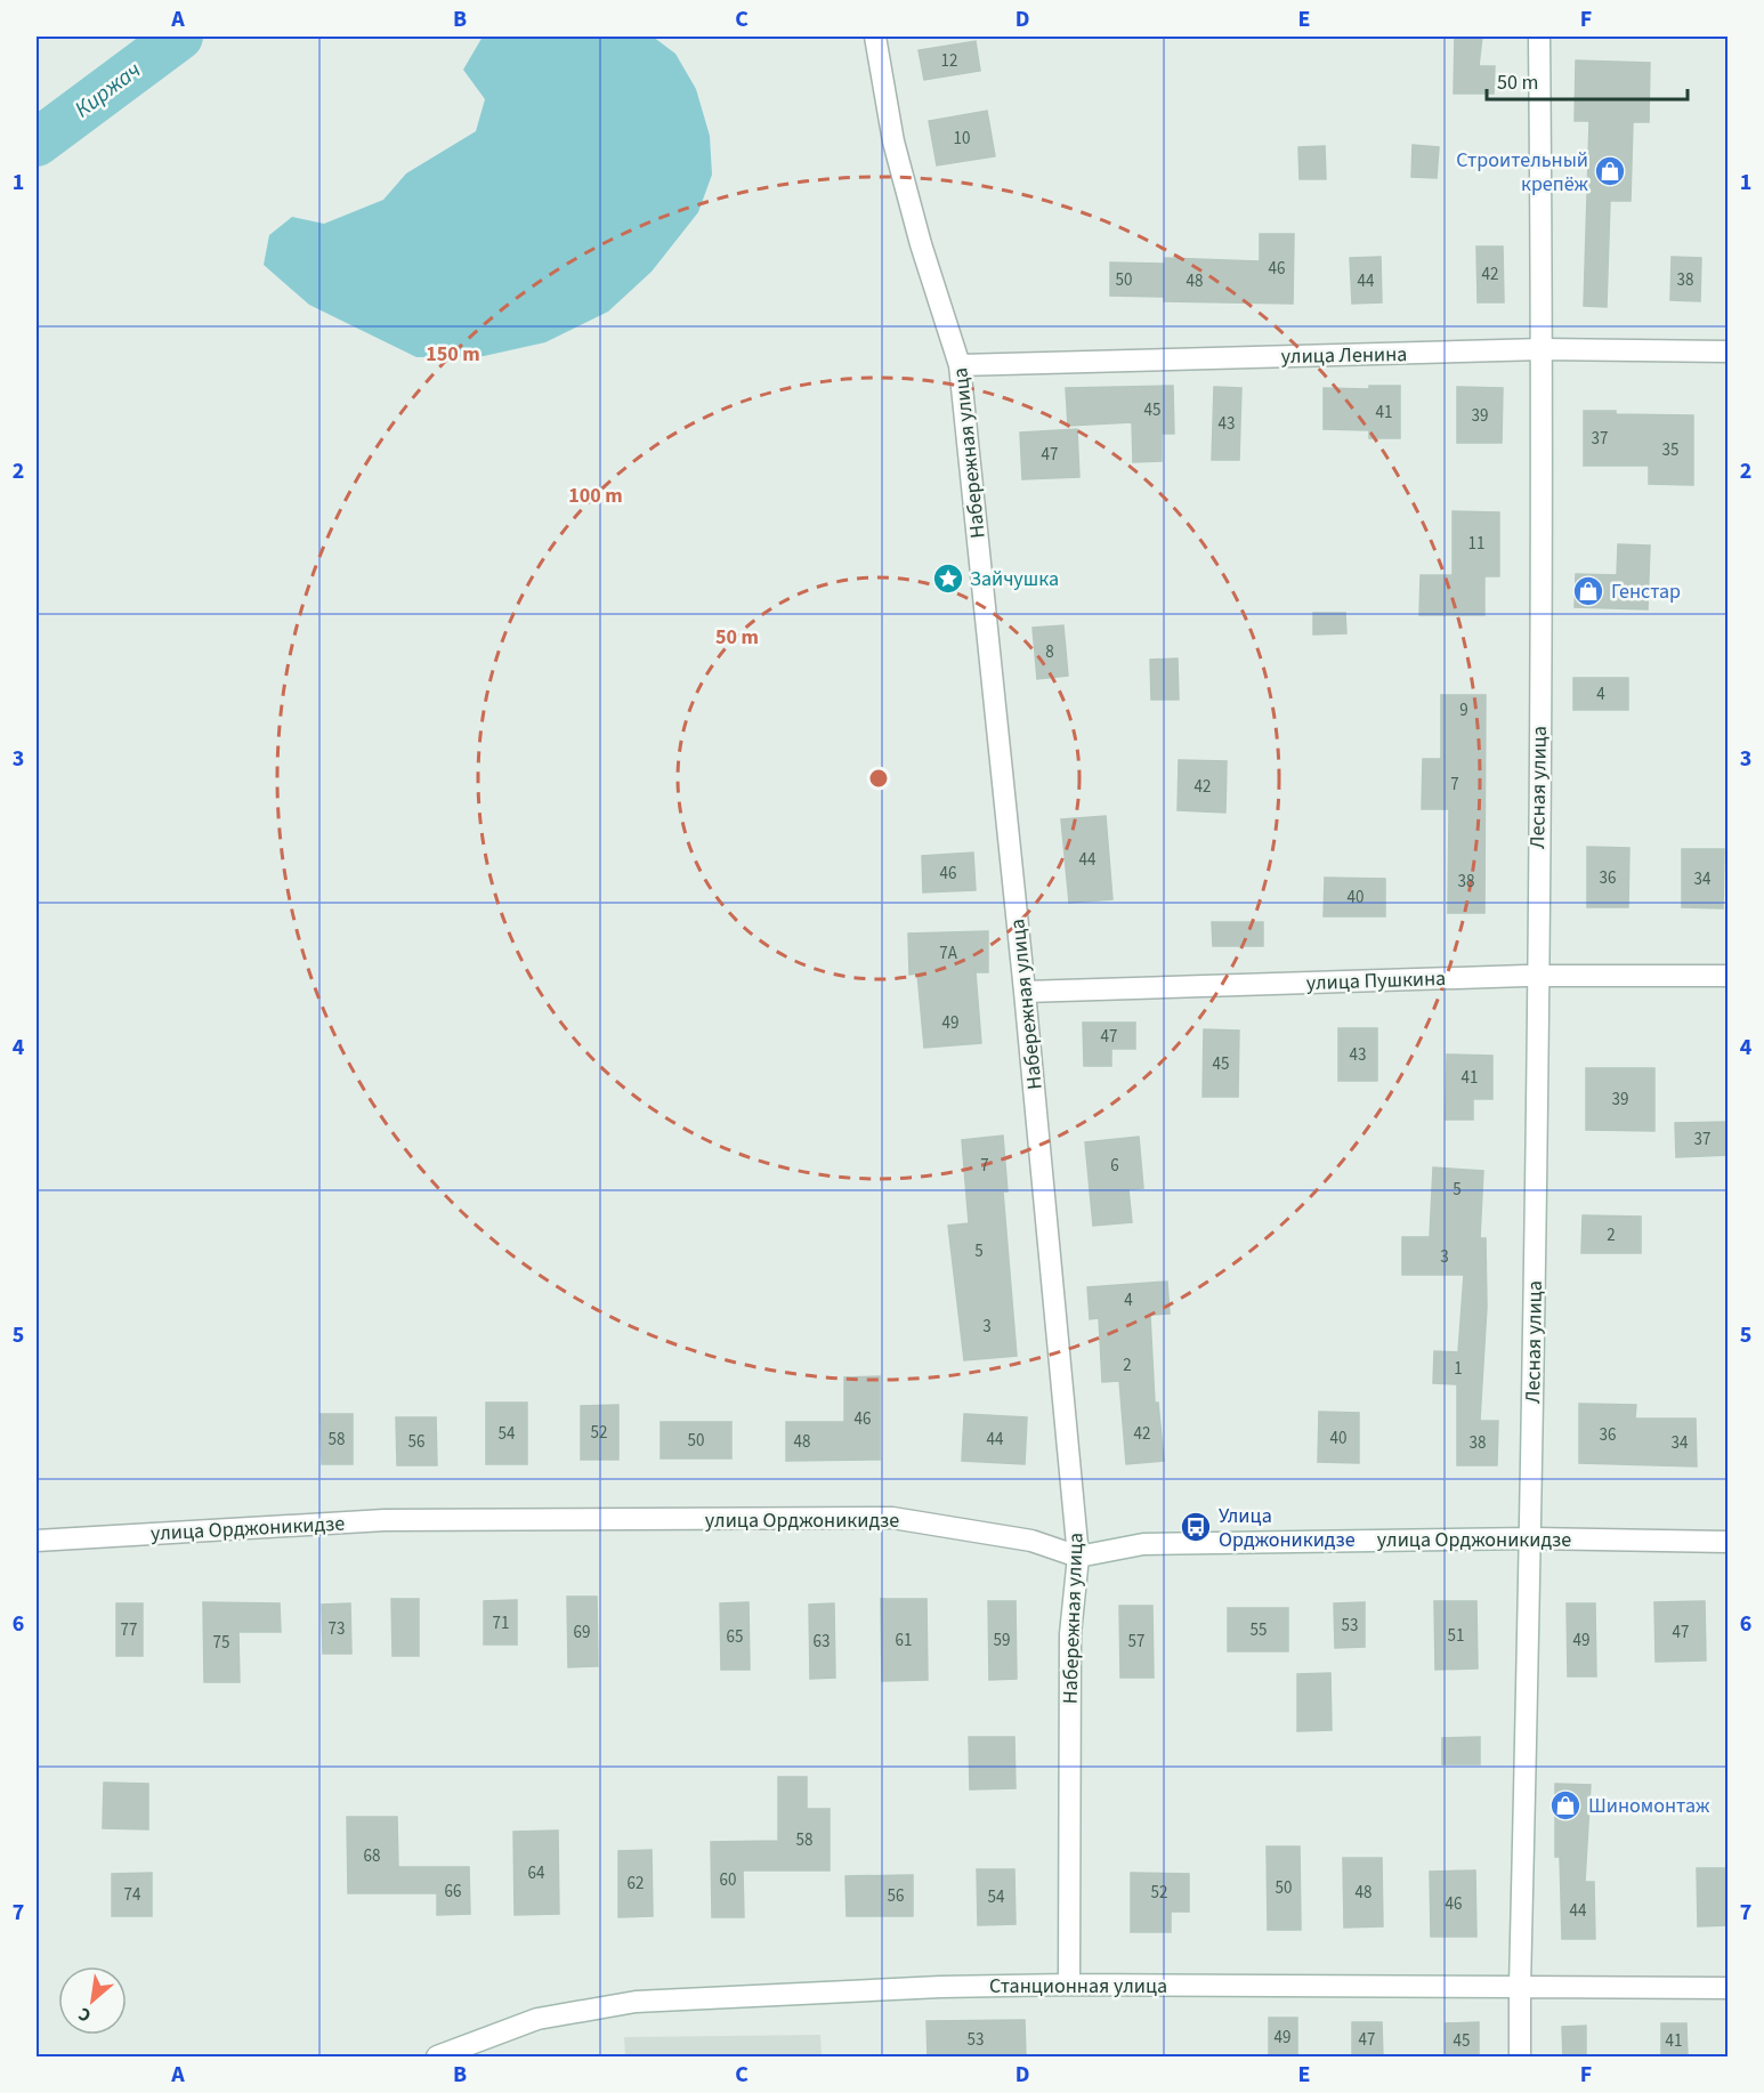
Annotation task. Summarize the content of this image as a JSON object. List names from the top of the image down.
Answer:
{
  "streets": {
    "street": [
      "улица Ленина",
      "Набережная улица",
      "Лесная улица",
      "улица Пушкина",
      "улица Орджоникидзе",
      "Станционная улица"
    ]
  },
  "crossings": [
    ["улица Ленина", "Набережная улица"],
    ["улица Ленина", "Лесная улица"],
    ["Набережная улица", "улица Пушкина"],
    ["Набережная улица", "улица Орджоникидзе"],
    ["Набережная улица", "Станционная улица"],
    ["Лесная улица", "улица Пушкина"],
    ["Лесная улица", "улица Орджоникидзе"],
    ["Лесная улица", "Станционная улица"]
  ],
  "water": ["Киржач"],
  "places": {
    "shop": ["Строительный крепёж", "Генстар", "Шиномонтаж"],
    "place": ["Зайчушка"],
    "bus stop": ["Улица Орджоникидзе"]
  },
  "house_numbers": [
    "12",
    "10",
    "46",
    "42",
    "50",
    "38",
    "48",
    "44",
    "45",
    "41",
    "39",
    "43",
    "37",
    "35",
    "47",
    "11",
    "8",
    "4",
    "9",
    "7",
    "42",
    "44",
    "46",
    "36",
    "34",
    "38",
    "40",
    "7А",
    "49",
    "47",
    "43",
    "45",
    "41",
    "39",
    "37",
    "7",
    "6",
    "5",
    "2",
    "5",
    "3",
    "4",
    "3",
    "2",
    "1",
    "46",
    "52",
    "54",
    "42",
    "36",
    "40",
    "58",
    "44",
    "50",
    "56",
    "48",
    "38",
    "34",
    "71",
    "53",
    "73",
    "77",
    "55",
    "69",
    "47",
    "51",
    "65",
    "61",
    "59",
    "49",
    "63",
    "57",
    "75",
    "58",
    "68",
    "64",
    "60",
    "62",
    "50",
    "66",
    "52",
    "48",
    "74",
    "56",
    "54",
    "46",
    "44",
    "49",
    "53",
    "47",
    "45",
    "41"
  ],
  "scale_bar": "50 m",
  "north": "bottom left",
  "grid": {
    "columns": [
      "A",
      "B",
      "C",
      "D",
      "E",
      "F"
    ],
    "rows": [
      "1",
      "2",
      "3",
      "4",
      "5",
      "6",
      "7"
    ]
  },
  "rings": ["150 m", "100 m", "50 m"]
}
